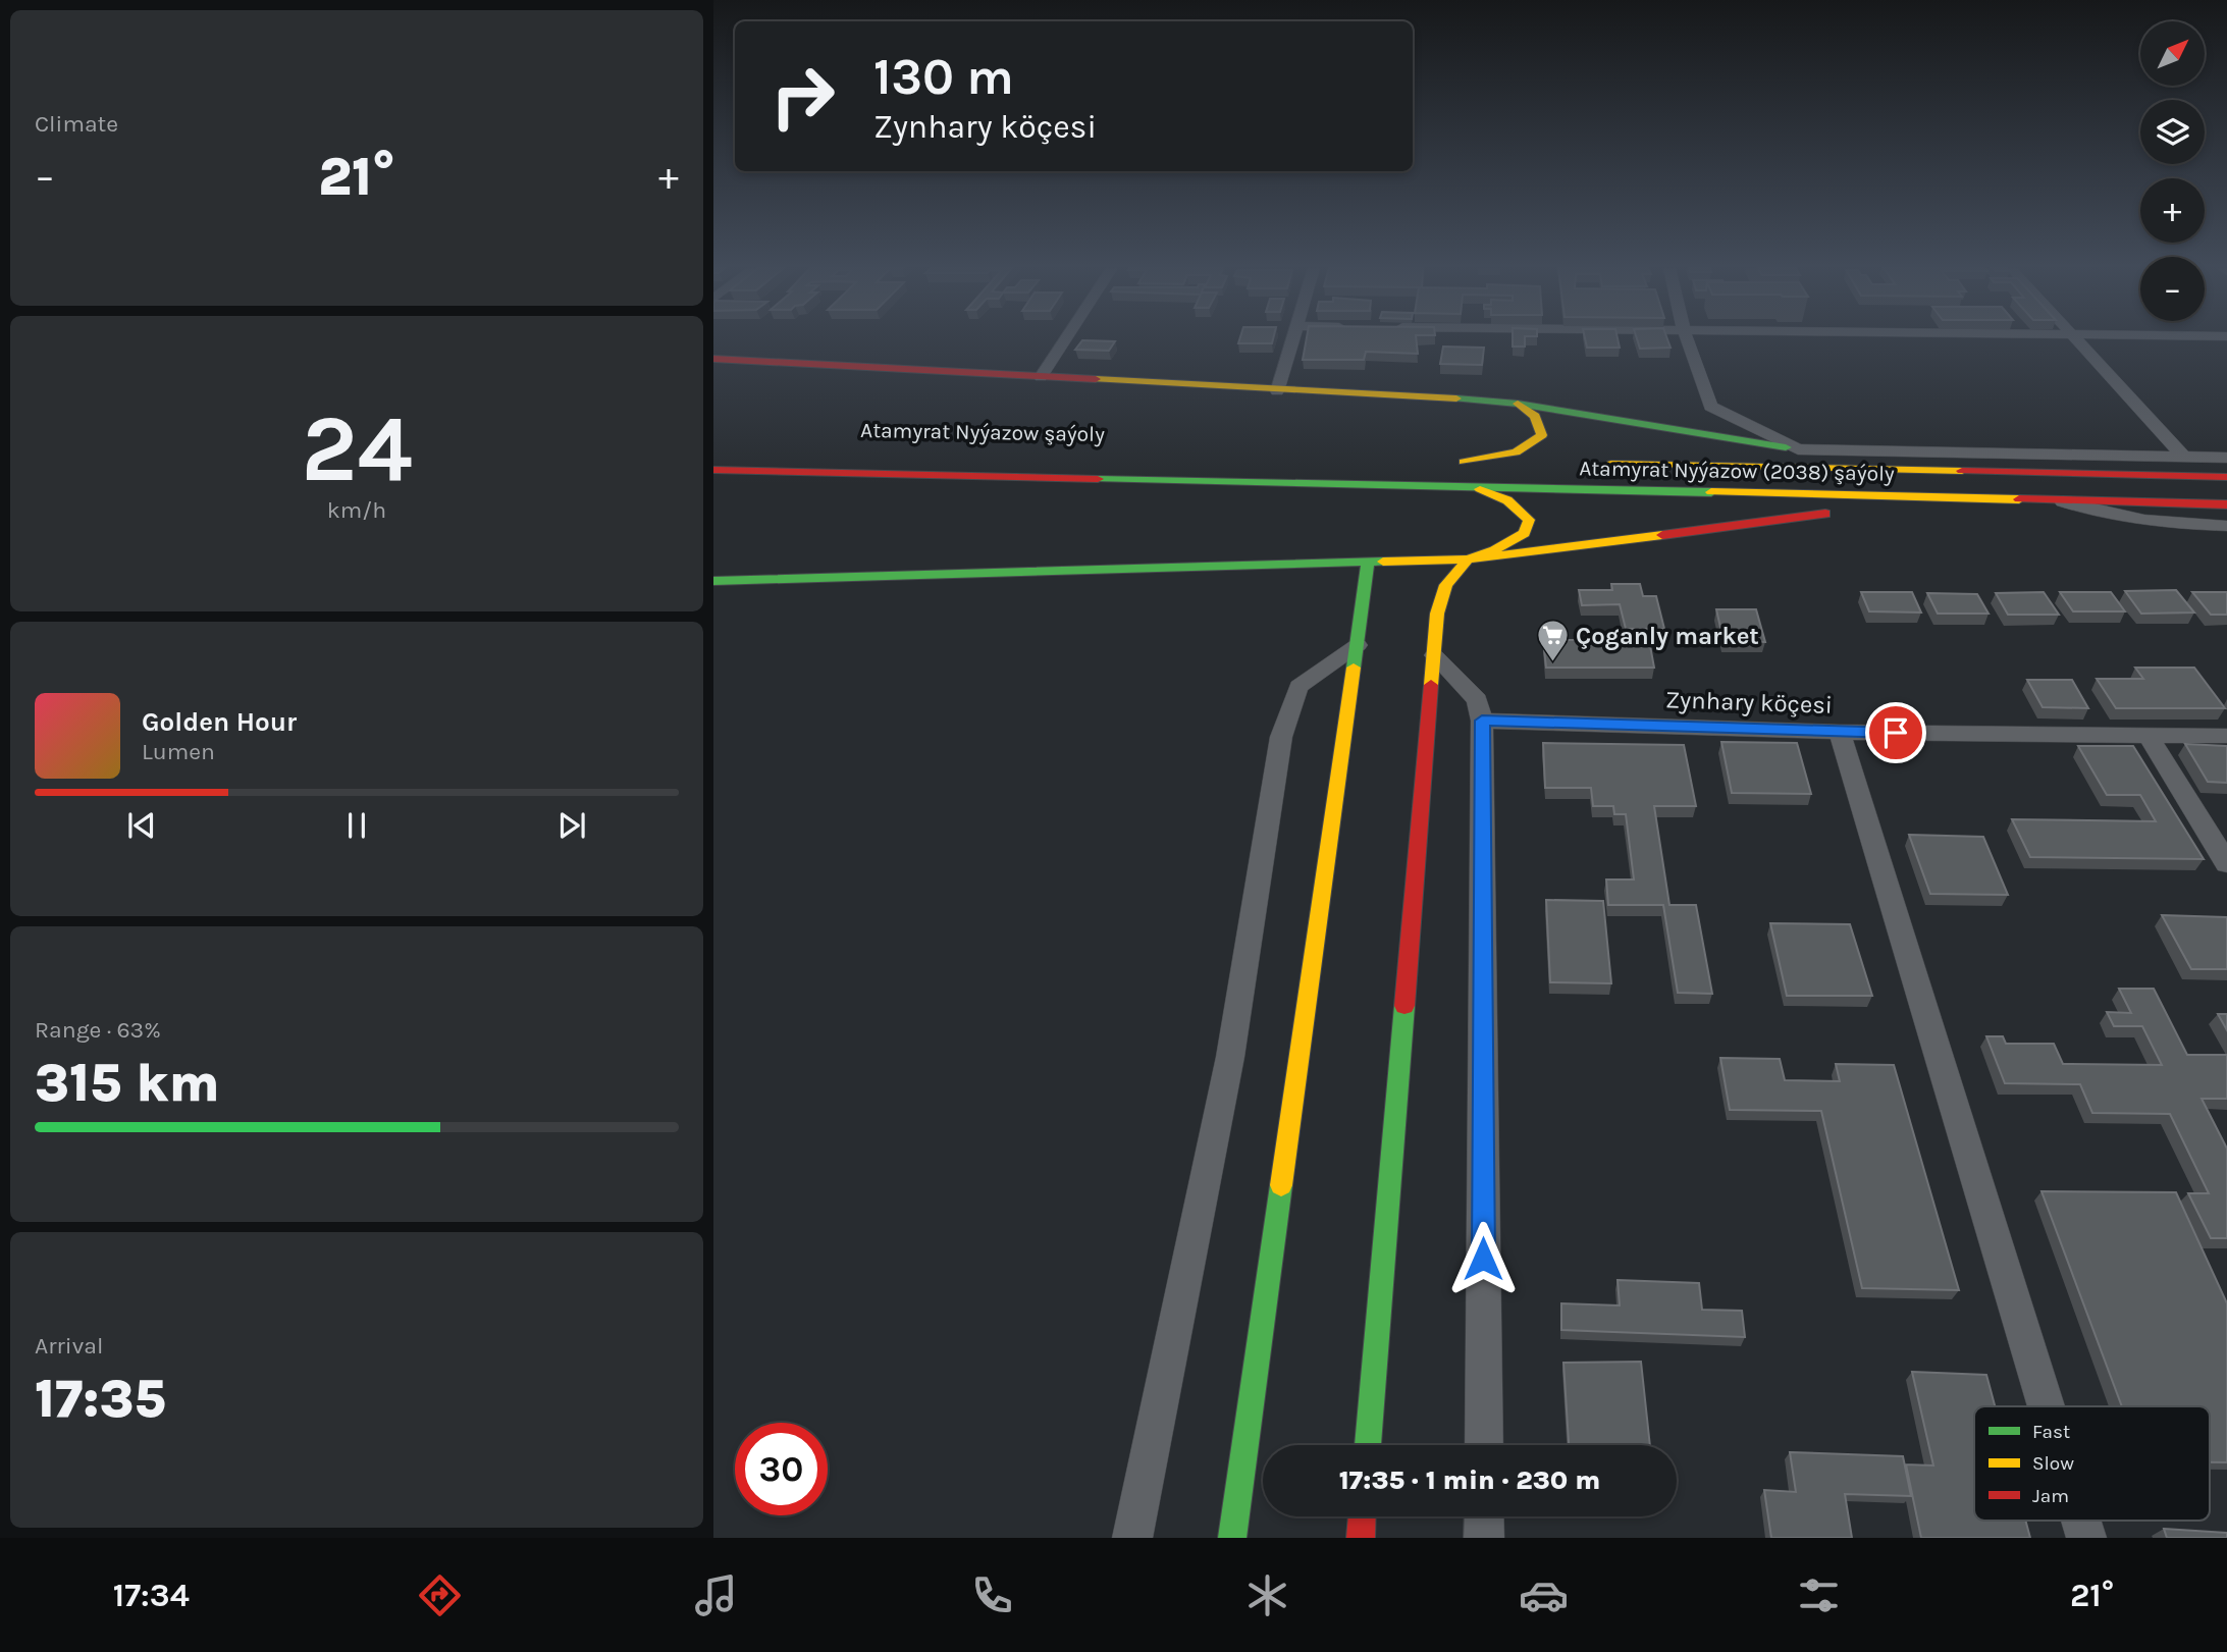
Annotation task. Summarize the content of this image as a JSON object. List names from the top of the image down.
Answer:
{
  "streets": {
    "main road": ["Atamyrat Nyýazow şaýoly", "Atamyrat Nyýazow (2038) şaýoly"],
    "street": ["Zynhary köçesi"]
  },
  "crossings": [
    ["Atamyrat Nyýazow şaýoly", "Atamyrat Nyýazow (2038) şaýoly"]
  ],
  "places": {
    "supermarket": ["Çoganly market"]
  },
  "legend": ["Fast", "Slow", "Jam"],
  "north": "top right",
  "page": {
    "tile": [
      "Climate",
      ["24", "km/h"],
      ["Range · 63%", "315 km"],
      ["Arrival", "17:35"]
    ],
    "map_buttons": ["+", "−"],
    "turn": ["130 m", "Zynhary köçesi"],
    "heat": ["−", "21°", "+"],
    "song": ["Golden Hour", "Lumen"],
    "limit": "30",
    "trip": "17:35 · 1 min · 230 m",
    "tabs": ["17:34", "21°"]
  }
}
